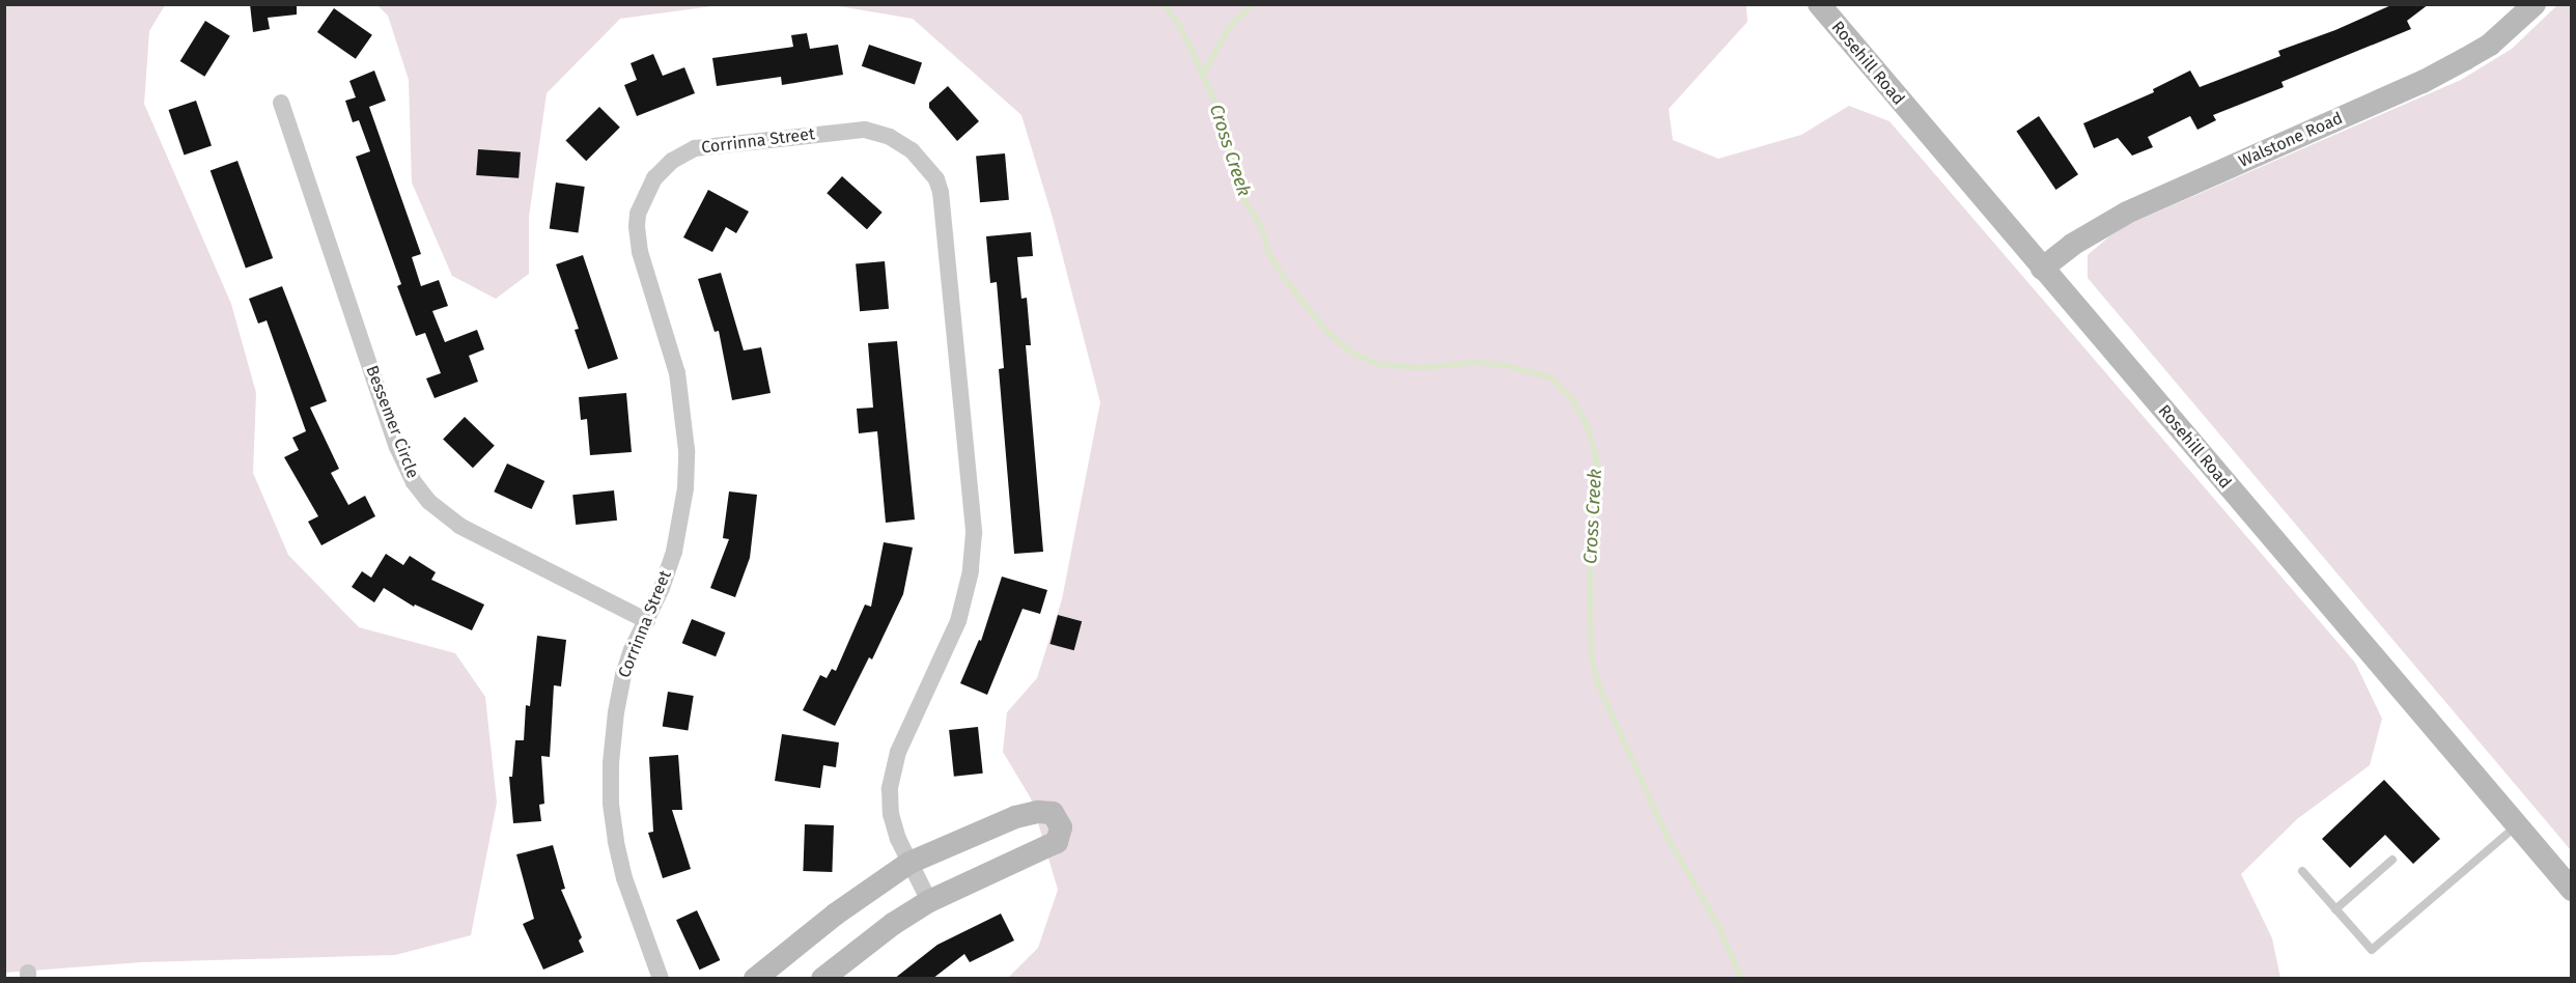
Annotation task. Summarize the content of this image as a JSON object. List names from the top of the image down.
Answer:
{
  "streets": {
    "street": [
      "Rosehill Road",
      "Walstone Road",
      "Corrinna Street",
      "Bessemer Circle"
    ]
  },
  "crossings": [
    ["Rosehill Road", "Walstone Road"],
    ["Corrinna Street", "Bessemer Circle"]
  ],
  "water": ["Cross Creek"]
}
